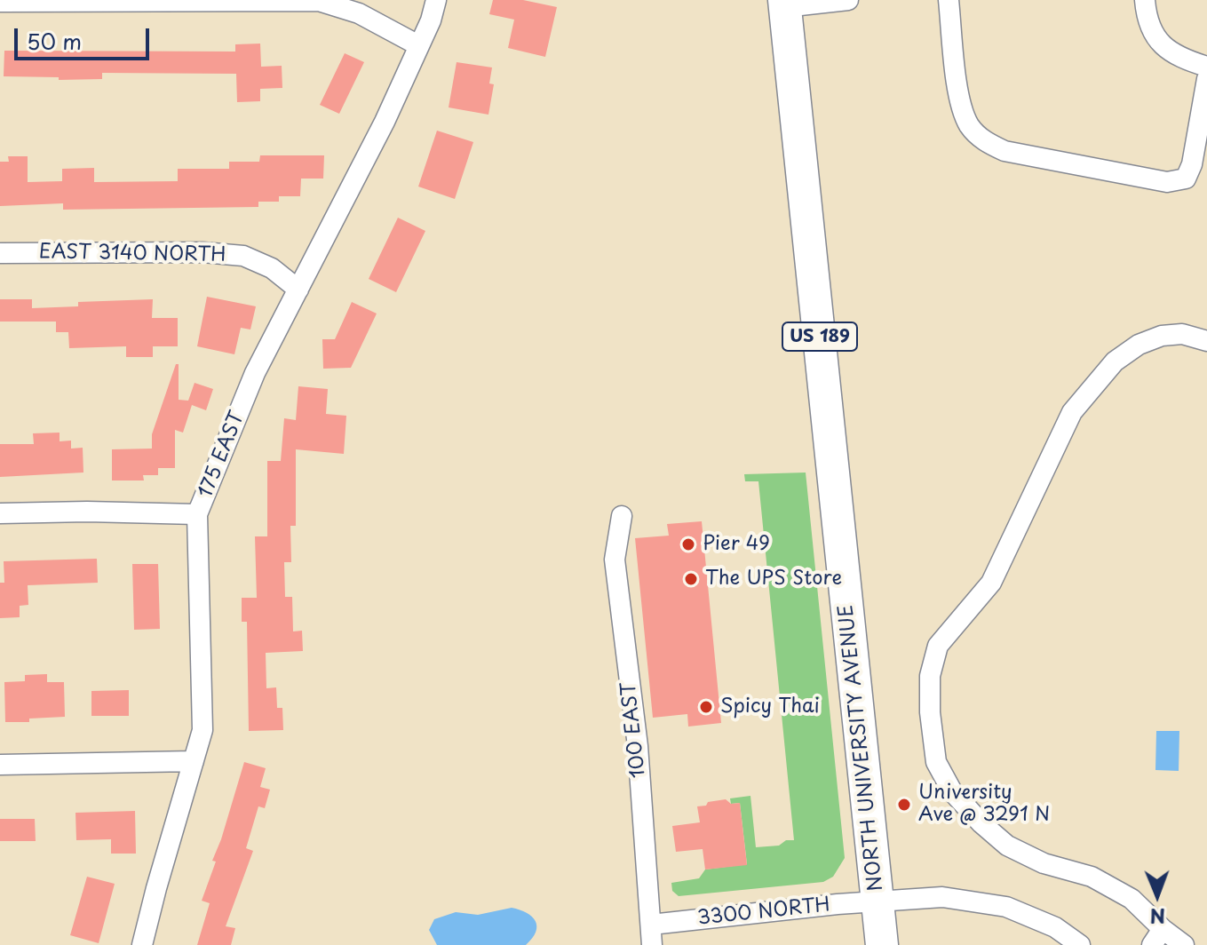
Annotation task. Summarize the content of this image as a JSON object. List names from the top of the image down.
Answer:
{
  "streets": {
    "highway": ["US 189", "NORTH UNIVERSITY AVENUE"],
    "street": [
      "EAST 3140 NORTH",
      "175 EAST",
      "100 EAST",
      "3300 NORTH"
    ]
  },
  "crossings": [
    ["EAST 3140 NORTH", "175 EAST"],
    ["100 EAST", "3300 NORTH"],
    ["NORTH UNIVERSITY AVENUE", "3300 NORTH"]
  ],
  "places": [
    "Pier 49",
    "The UPS Store",
    "Spicy Thai",
    "University Ave @ 3291 N"
  ],
  "scale_bar": "50 m",
  "north": "bottom"
}
